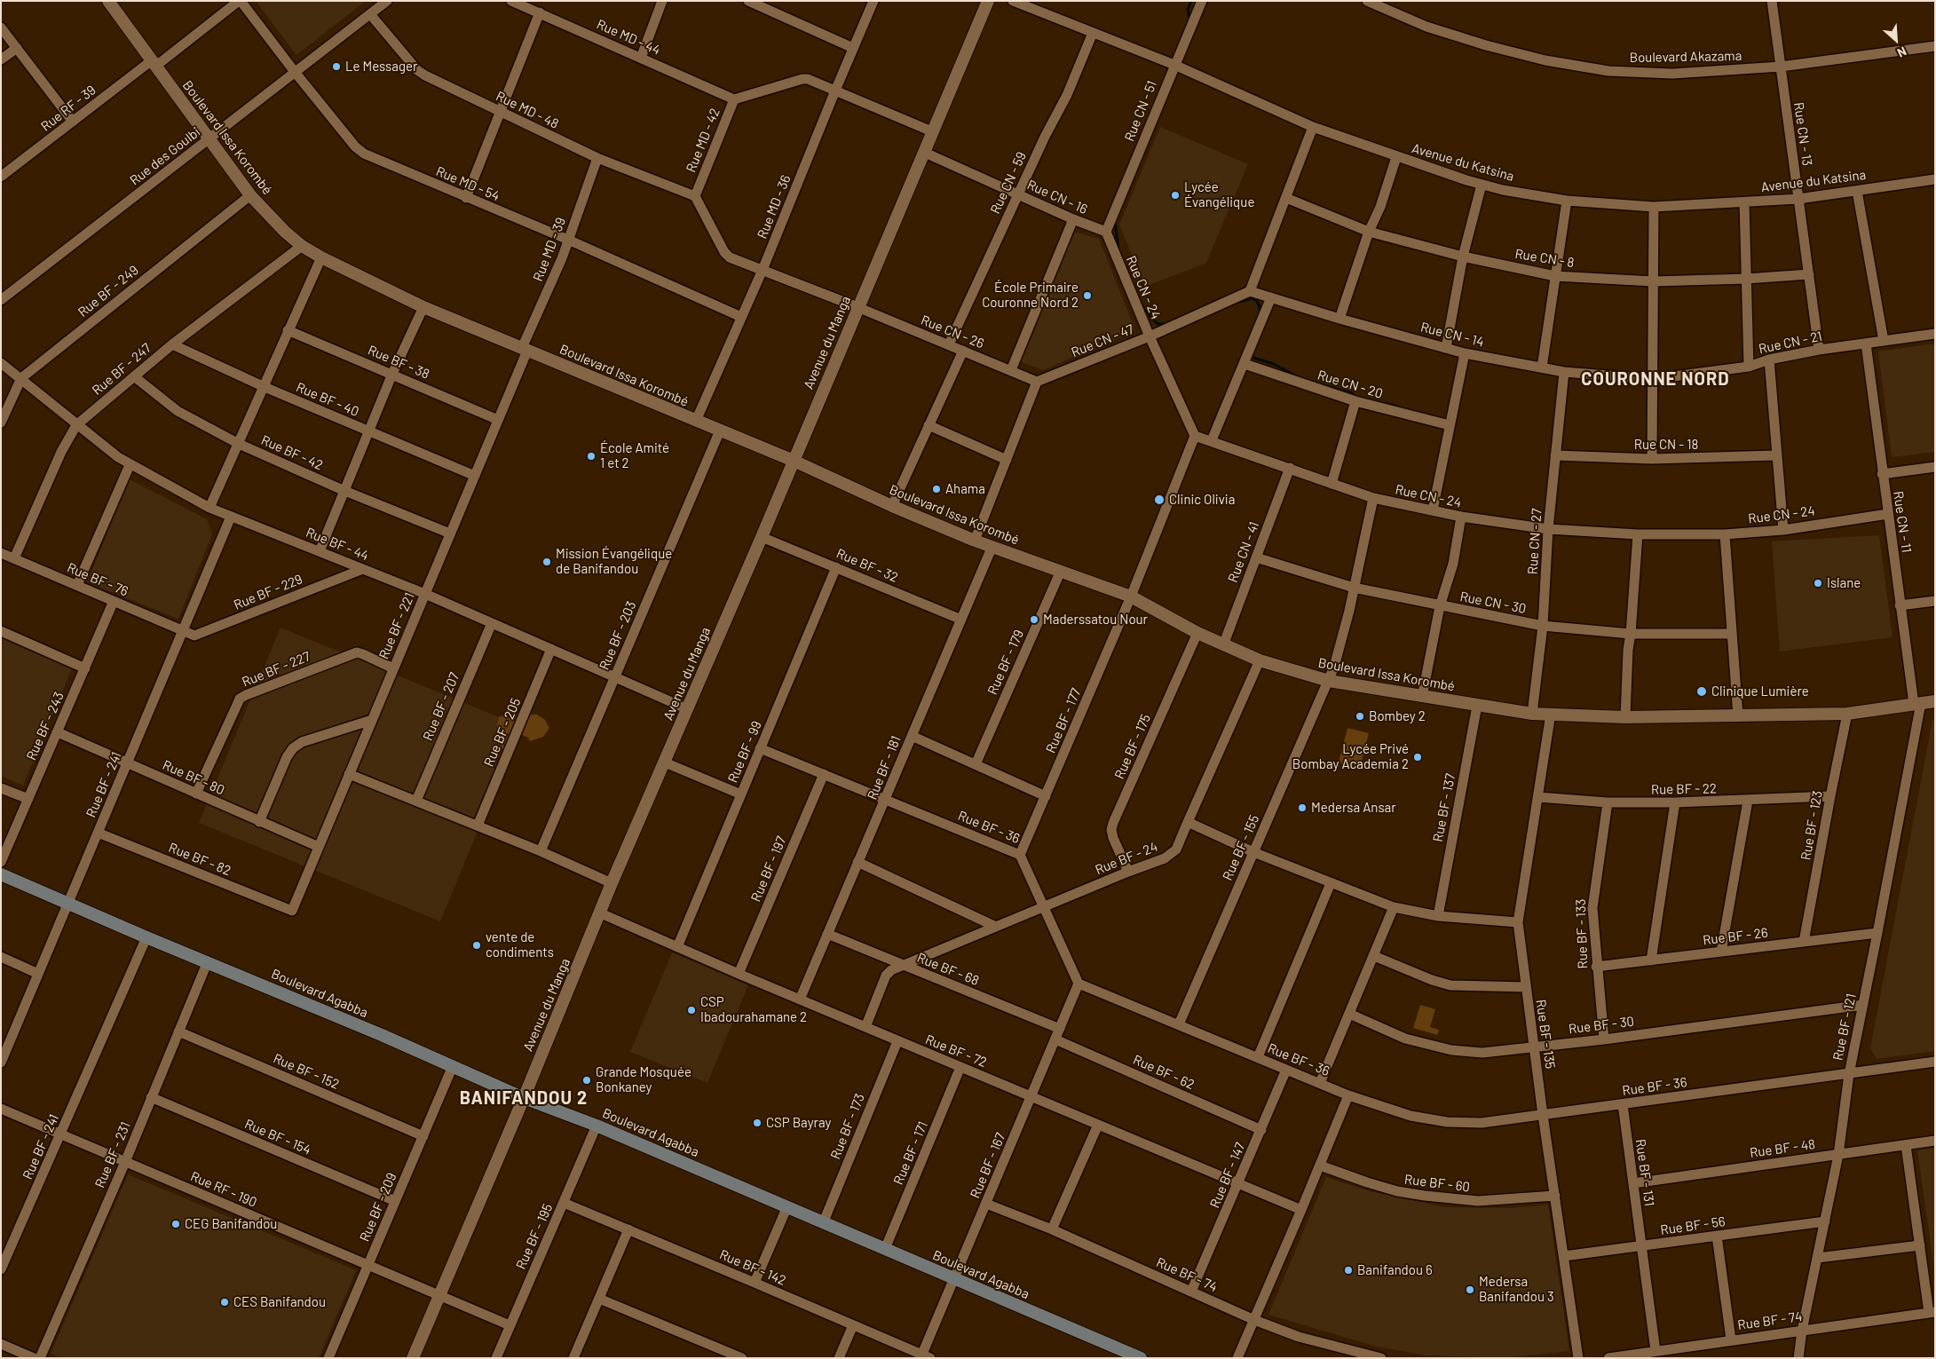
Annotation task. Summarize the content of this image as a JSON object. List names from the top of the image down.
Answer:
{
  "streets": {
    "main road": ["Boulevard Agabba"],
    "street": [
      "Rue MD - 44",
      "Boulevard Akazama",
      "Rue RF - 39",
      "Rue MD - 48",
      "Rue CN - 51",
      "Rue CN - 13",
      "Boulevard Issa Korombé",
      "Rue MD - 42",
      "Rue des Goulbi",
      "Avenue du Katsina",
      "Rue CN - 59",
      "Rue MD - 54",
      "Rue CN - 16",
      "Rue MD - 36",
      "Rue MD - 39",
      "Rue CN - 8",
      "Rue CN - 24",
      "Rue BF - 249",
      "Rue CN - 26",
      "Rue CN - 14",
      "Rue CN - 47",
      "Avenue du Manga",
      "Rue CN - 21",
      "Rue BF - 38",
      "Rue BF - 247",
      "Rue CN - 20",
      "Rue BF - 40",
      "Rue CN - 18",
      "Rue BF - 42",
      "Rue CN - 11",
      "Rue CN - 27",
      "Rue BF - 44",
      "Rue CN - 41",
      "Rue BF - 32",
      "Rue BF - 76",
      "Rue BF - 229",
      "Rue CN - 30",
      "Rue BF - 221",
      "Rue BF - 203",
      "Rue BF - 179",
      "Rue BF - 227",
      "Rue BF - 207",
      "Rue BF - 177",
      "Rue BF - 243",
      "Rue BF - 205",
      "Rue BF - 175",
      "Rue BF - 99",
      "Rue BF - 181",
      "Rue BF - 80",
      "Rue BF - 241",
      "Rue BF - 22",
      "Rue BF - 137",
      "Rue BF - 123",
      "Rue BF - 36",
      "Rue BF - 155",
      "Rue BF - 24",
      "Rue BF - 82",
      "Rue BF - 197",
      "Rue BF - 133",
      "Rue BF - 26",
      "Rue BF - 68",
      "Rue BF - 30",
      "Rue BF - 121",
      "Rue BF - 135",
      "Rue BF - 72",
      "Rue BF - 152",
      "Rue BF - 62",
      "Rue BF - 173",
      "Rue BF - 154",
      "Rue BF - 48",
      "Rue BF - 171",
      "Rue BF - 231",
      "Rue BF - 167",
      "Rue BF - 131",
      "Rue BF - 147",
      "Rue BF - 60",
      "Rue RF - 190",
      "Rue BF - 209",
      "Rue BF - 56",
      "Rue BF - 195",
      "Rue BF - 142",
      "Rue BF - 74"
    ]
  },
  "crossings": [
    ["Rue MD - 44", "Rue MD - 42"],
    ["Boulevard Akazama", "Rue CN - 13"],
    ["Rue RF - 39", "Boulevard Issa Korombé"],
    ["Rue RF - 39", "Rue MD - 54"],
    ["Rue MD - 48", "Rue MD - 42"],
    ["Rue MD - 48", "Rue des Goulbi"],
    ["Rue MD - 48", "Rue MD - 39"],
    ["Rue CN - 51", "Avenue du Katsina"],
    ["Rue CN - 51", "Rue CN - 16"],
    ["Rue CN - 51", "Rue CN - 24"],
    ["Rue CN - 13", "Avenue du Katsina"],
    ["Rue CN - 13", "Rue CN - 8"],
    ["Rue CN - 13", "Rue CN - 21"],
    ["Boulevard Issa Korombé", "Rue des Goulbi"],
    ["Boulevard Issa Korombé", "Rue MD - 36"],
    ["Boulevard Issa Korombé", "Rue MD - 39"],
    ["Boulevard Issa Korombé", "Rue BF - 249"],
    ["Boulevard Issa Korombé", "Avenue du Manga"],
    ["Boulevard Issa Korombé", "Rue BF - 247"],
    ["Boulevard Issa Korombé", "Rue CN - 11"],
    ["Boulevard Issa Korombé", "Rue CN - 27"],
    ["Boulevard Issa Korombé", "Rue CN - 41"],
    ["Boulevard Issa Korombé", "Rue BF - 221"],
    ["Boulevard Issa Korombé", "Rue BF - 203"],
    ["Boulevard Issa Korombé", "Rue BF - 179"],
    ["Boulevard Issa Korombé", "Rue BF - 177"],
    ["Boulevard Issa Korombé", "Rue BF - 175"],
    ["Boulevard Issa Korombé", "Rue BF - 181"],
    ["Boulevard Issa Korombé", "Rue BF - 137"],
    ["Boulevard Issa Korombé", "Rue BF - 123"],
    ["Boulevard Issa Korombé", "Rue BF - 155"],
    ["Boulevard Issa Korombé", "Rue BF - 24"],
    ["Boulevard Issa Korombé", "Rue BF - 121"],
    ["Boulevard Issa Korombé", "Rue BF - 135"],
    ["Rue MD - 42", "Rue MD - 36"],
    ["Rue MD - 42", "Avenue du Manga"],
    ["Rue des Goulbi", "Rue MD - 54"],
    ["Avenue du Katsina", "Rue CN - 59"],
    ["Rue CN - 59", "Rue CN - 16"],
    ["Rue CN - 59", "Rue CN - 26"],
    ["Rue MD - 54", "Rue MD - 36"],
    ["Rue MD - 54", "Rue MD - 39"],
    ["Rue CN - 16", "Rue CN - 24"],
    ["Rue CN - 16", "Avenue du Manga"],
    ["Rue MD - 39", "Rue BF - 221"],
    ["Rue CN - 24", "Rue CN - 47"],
    ["Rue CN - 24", "Rue CN - 11"],
    ["Rue CN - 24", "Rue CN - 27"],
    ["Rue CN - 24", "Rue CN - 41"],
    ["Rue CN - 24", "Rue BF - 177"],
    ["Rue CN - 24", "Rue BF - 155"],
    ["Rue BF - 249", "Rue BF - 44"],
    ["Rue CN - 26", "Rue CN - 47"],
    ["Rue CN - 26", "Avenue du Manga"],
    ["Rue CN - 14", "Rue CN - 47"],
    ["Rue CN - 14", "Rue CN - 21"],
    ["Rue CN - 14", "Rue CN - 27"],
    ["Avenue du Manga", "Rue BF - 44"],
    ["Avenue du Manga", "Rue BF - 32"],
    ["Avenue du Manga", "Boulevard Agabba"],
    ["Avenue du Manga", "Rue BF - 72"],
    ["Avenue du Manga", "Rue RF - 190"],
    ["Rue CN - 21", "Rue CN - 11"],
    ["Rue BF - 38", "Rue BF - 221"],
    ["Rue BF - 247", "Rue BF - 40"],
    ["Rue BF - 247", "Rue BF - 42"],
    ["Rue BF - 247", "Rue BF - 44"],
    ["Rue BF - 247", "Rue BF - 76"],
    ["Rue BF - 40", "Rue BF - 221"],
    ["Rue CN - 18", "Rue CN - 27"],
    ["Rue BF - 42", "Rue BF - 221"],
    ["Rue CN - 11", "Rue BF - 121"],
    ["Rue CN - 27", "Rue CN - 30"],
    ["Rue BF - 44", "Rue BF - 229"],
    ["Rue BF - 44", "Rue BF - 221"],
    ["Rue BF - 44", "Rue BF - 203"],
    ["Rue BF - 44", "Rue BF - 207"],
    ["Rue BF - 44", "Rue BF - 205"],
    ["Rue BF - 44", "Rue BF - 241"],
    ["Rue CN - 41", "Rue CN - 30"],
    ["Rue BF - 32", "Rue BF - 99"],
    ["Rue BF - 32", "Rue BF - 181"],
    ["Rue BF - 76", "Rue BF - 229"],
    ["Rue BF - 76", "Rue BF - 243"],
    ["Rue BF - 76", "Rue BF - 241"],
    ["Rue BF - 229", "Rue BF - 241"],
    ["Rue CN - 30", "Rue BF - 155"],
    ["Rue BF - 221", "Rue BF - 227"],
    ["Rue BF - 221", "Rue BF - 80"],
    ["Rue BF - 221", "Rue BF - 82"],
    ["Rue BF - 227", "Rue BF - 80"],
    ["Rue BF - 177", "Rue BF - 36"],
    ["Rue BF - 243", "Rue BF - 80"],
    ["Rue BF - 175", "Rue BF - 24"],
    ["Rue BF - 99", "Rue BF - 36"],
    ["Rue BF - 99", "Rue BF - 72"],
    ["Rue BF - 181", "Rue BF - 36"],
    ["Rue BF - 181", "Rue BF - 68"],
    ["Rue BF - 181", "Rue BF - 72"],
    ["Rue BF - 80", "Rue BF - 241"],
    ["Rue BF - 241", "Rue BF - 82"],
    ["Rue BF - 241", "Boulevard Agabba"],
    ["Rue BF - 241", "Rue RF - 190"],
    ["Rue BF - 22", "Rue BF - 123"],
    ["Rue BF - 22", "Rue BF - 133"],
    ["Rue BF - 22", "Rue BF - 135"],
    ["Rue BF - 123", "Rue BF - 26"],
    ["Rue BF - 36", "Rue BF - 155"],
    ["Rue BF - 36", "Rue BF - 24"],
    ["Rue BF - 36", "Rue BF - 197"],
    ["Rue BF - 36", "Rue BF - 121"],
    ["Rue BF - 36", "Rue BF - 135"],
    ["Rue BF - 36", "Rue BF - 167"],
    ["Rue BF - 36", "Rue BF - 131"],
    ["Rue BF - 36", "Rue BF - 147"],
    ["Rue BF - 24", "Rue BF - 68"],
    ["Rue BF - 24", "Rue BF - 72"],
    ["Rue BF - 197", "Rue BF - 72"],
    ["Rue BF - 133", "Rue BF - 26"],
    ["Rue BF - 133", "Rue BF - 30"],
    ["Rue BF - 26", "Rue BF - 121"],
    ["Rue BF - 68", "Rue BF - 167"],
    ["Boulevard Agabba", "Rue BF - 173"],
    ["Boulevard Agabba", "Rue BF - 171"],
    ["Boulevard Agabba", "Rue BF - 231"],
    ["Boulevard Agabba", "Rue BF - 167"],
    ["Boulevard Agabba", "Rue BF - 209"],
    ["Boulevard Agabba", "Rue BF - 195"],
    ["Rue BF - 30", "Rue BF - 121"],
    ["Rue BF - 30", "Rue BF - 135"],
    ["Rue BF - 121", "Rue BF - 48"],
    ["Rue BF - 121", "Rue BF - 56"],
    ["Rue BF - 121", "Rue BF - 74"],
    ["Rue BF - 135", "Rue BF - 60"],
    ["Rue BF - 135", "Rue BF - 56"],
    ["Rue BF - 72", "Rue BF - 173"],
    ["Rue BF - 72", "Rue BF - 171"],
    ["Rue BF - 72", "Rue BF - 167"],
    ["Rue BF - 72", "Rue BF - 147"],
    ["Rue BF - 152", "Rue BF - 231"],
    ["Rue BF - 152", "Rue BF - 209"],
    ["Rue BF - 62", "Rue BF - 167"],
    ["Rue BF - 62", "Rue BF - 147"],
    ["Rue BF - 154", "Rue BF - 231"],
    ["Rue BF - 154", "Rue BF - 209"],
    ["Rue BF - 48", "Rue BF - 131"],
    ["Rue BF - 231", "Rue RF - 190"],
    ["Rue BF - 167", "Rue BF - 142"],
    ["Rue BF - 167", "Rue BF - 74"],
    ["Rue BF - 131", "Rue BF - 56"],
    ["Rue BF - 131", "Rue BF - 74"],
    ["Rue BF - 147", "Rue BF - 74"],
    ["Rue RF - 190", "Rue BF - 209"],
    ["Rue RF - 190", "Rue BF - 195"],
    ["Rue BF - 195", "Rue BF - 142"]
  ],
  "districts": ["COURONNE NORD", "BANIFANDOU 2"],
  "places": [
    "Le Messager",
    "Lycée Évangélique",
    "École Primaire Couronne Nord 2",
    "École Amité 1 et 2",
    "Ahama",
    "Clinic Olivia",
    "Mission Évangélique de Banifandou",
    "Islane",
    "Maderssatou Nour",
    "Clinique Lumière",
    "Bombey 2",
    "Lycée Privé Bombay Academia 2",
    "Medersa Ansar",
    "vente de condiments",
    "CSP Ibadourahamane 2",
    "Grande Mosquée Bonkaney",
    "CSP Bayray",
    "CEG Banifandou",
    "Banifandou 6",
    "Medersa Banifandou 3",
    "CES Banifandou"
  ],
  "north": "bottom right"
}
